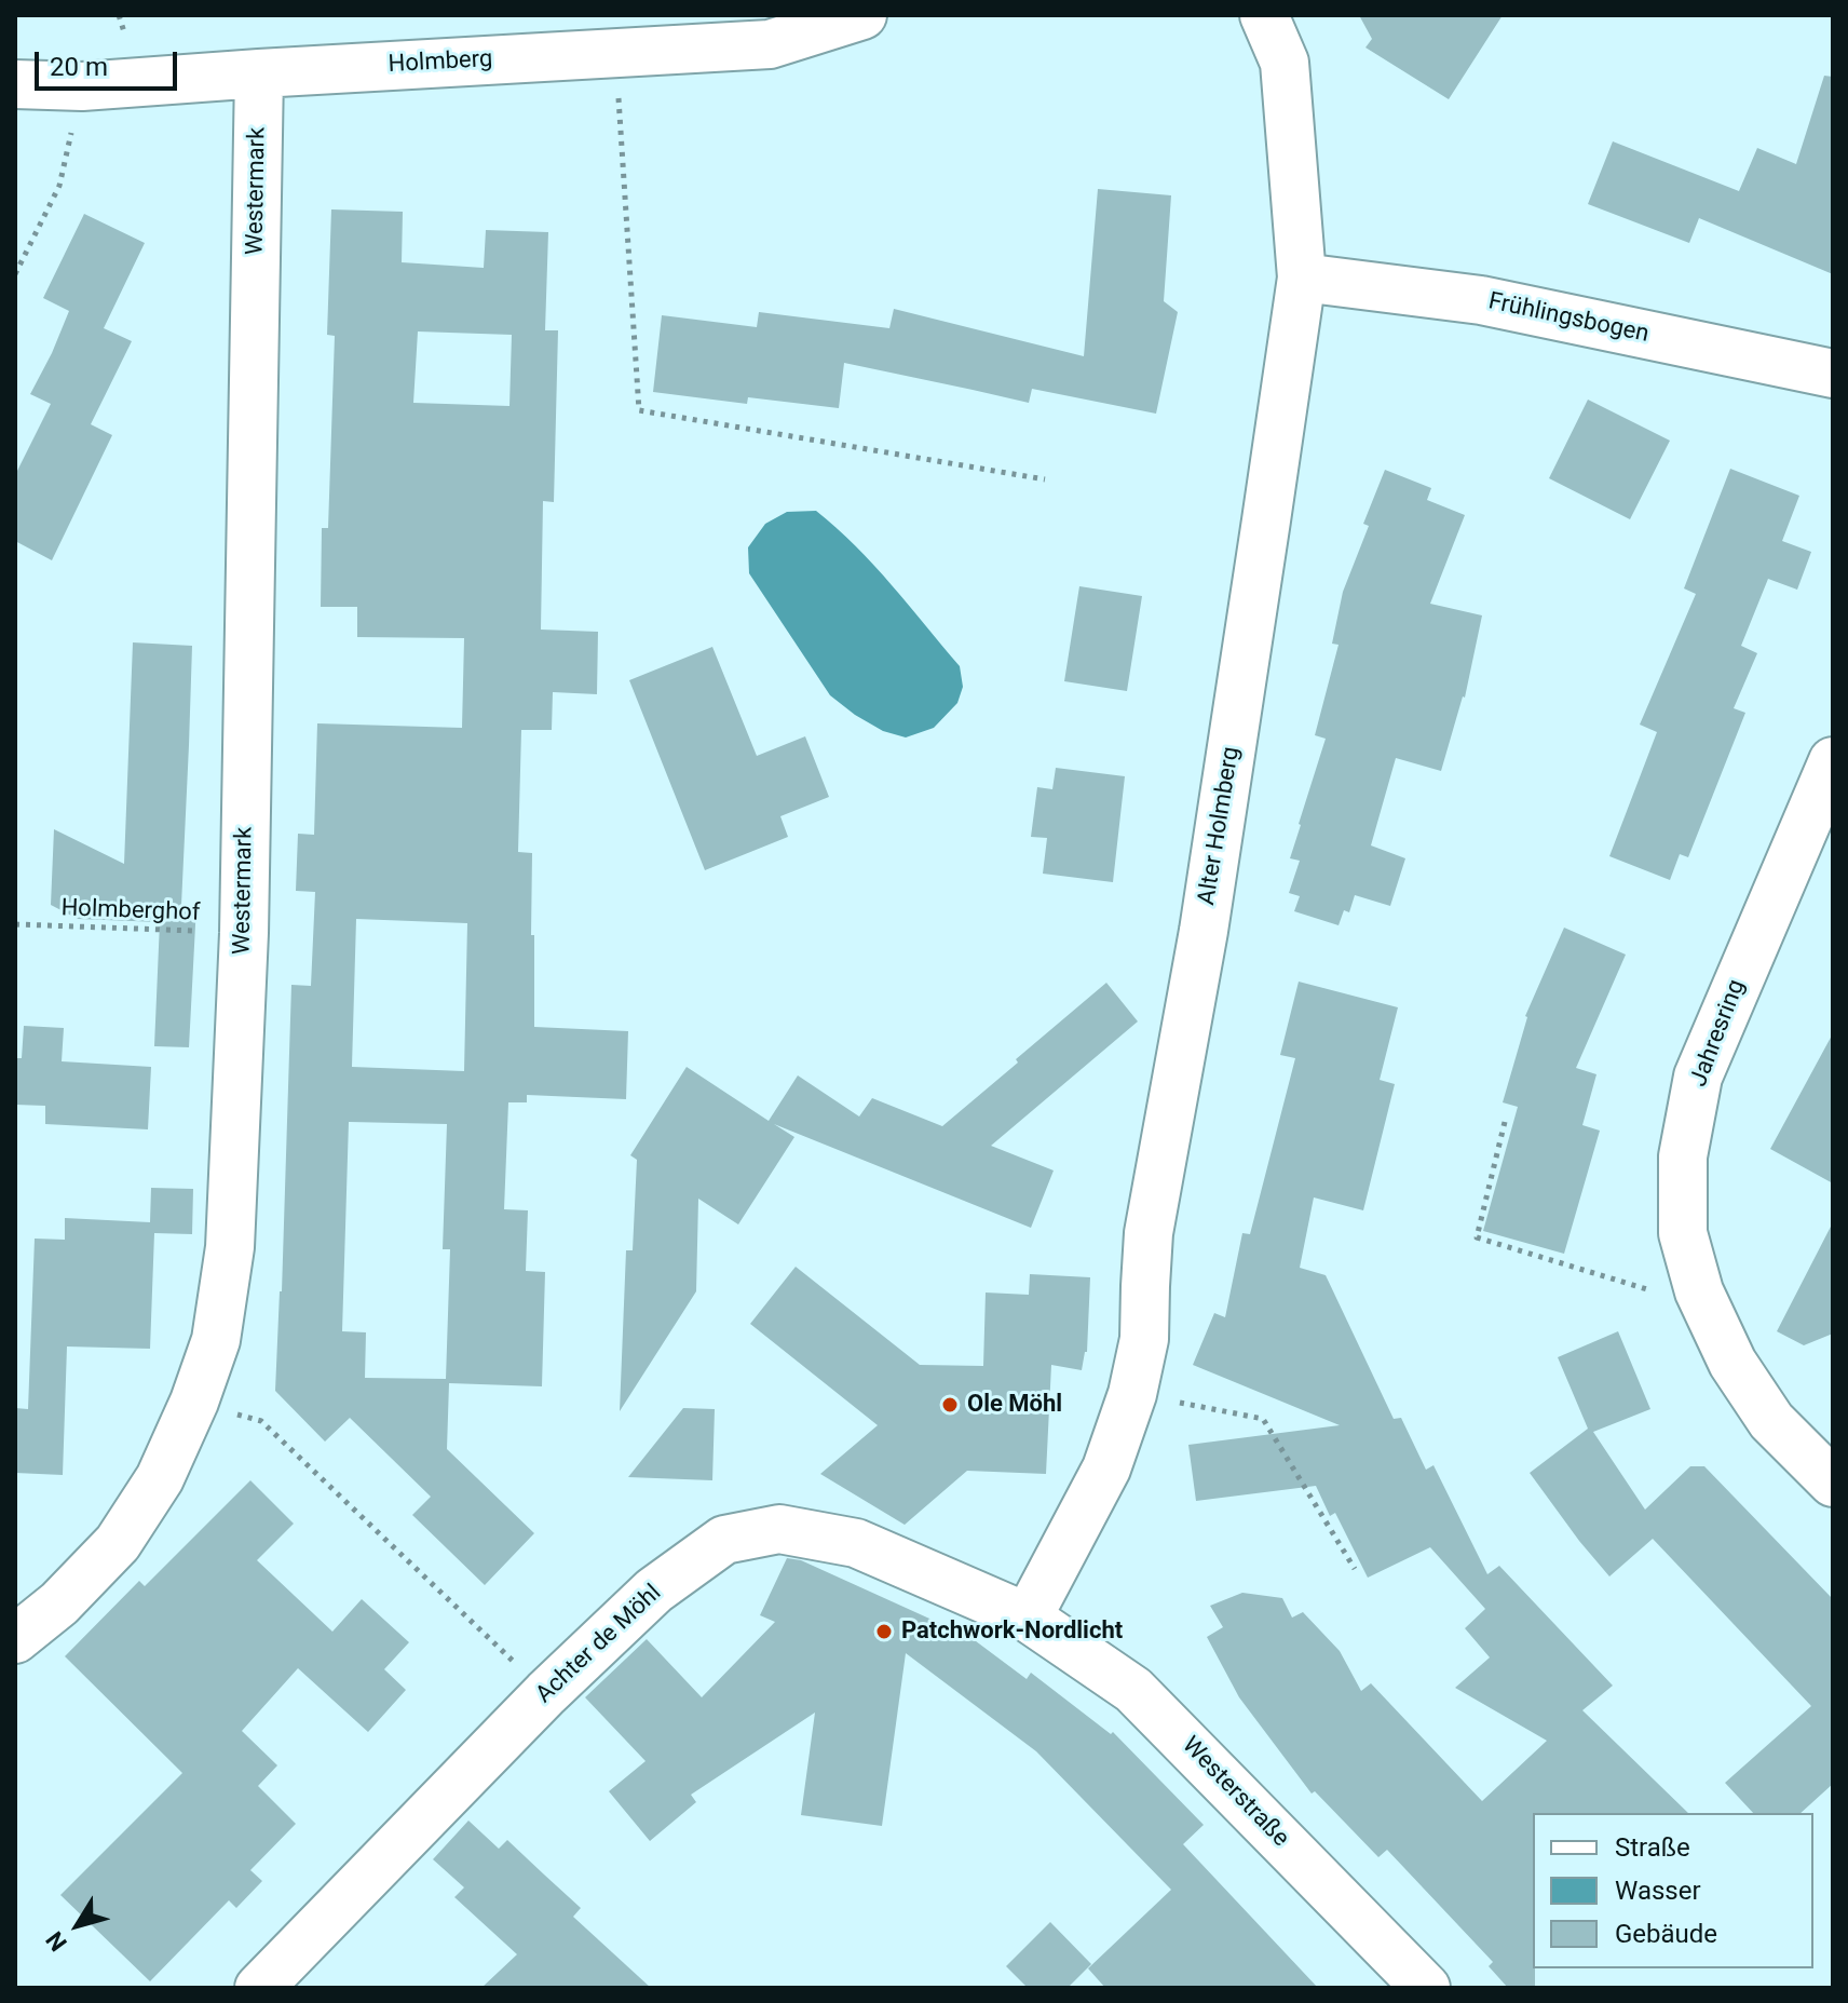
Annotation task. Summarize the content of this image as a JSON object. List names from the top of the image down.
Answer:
{
  "streets": {
    "street": [
      "Holmberg",
      "Westermark",
      "Frühlingsbogen",
      "Alter Holmberg",
      "Jahresring",
      "Achter de Möhl",
      "Westerstraße"
    ],
    "path": ["Holmberghof"]
  },
  "crossings": [
    ["Holmberg", "Westermark"],
    ["Westermark", "Holmberghof"],
    ["Frühlingsbogen", "Alter Holmberg"],
    ["Alter Holmberg", "Achter de Möhl"],
    ["Alter Holmberg", "Westerstraße"],
    ["Achter de Möhl", "Westerstraße"]
  ],
  "places": ["Ole Möhl", "Patchwork-Nordlicht"],
  "legend": ["Straße", "Wasser", "Gebäude"],
  "scale_bar": "20 m",
  "north": "bottom left"
}
